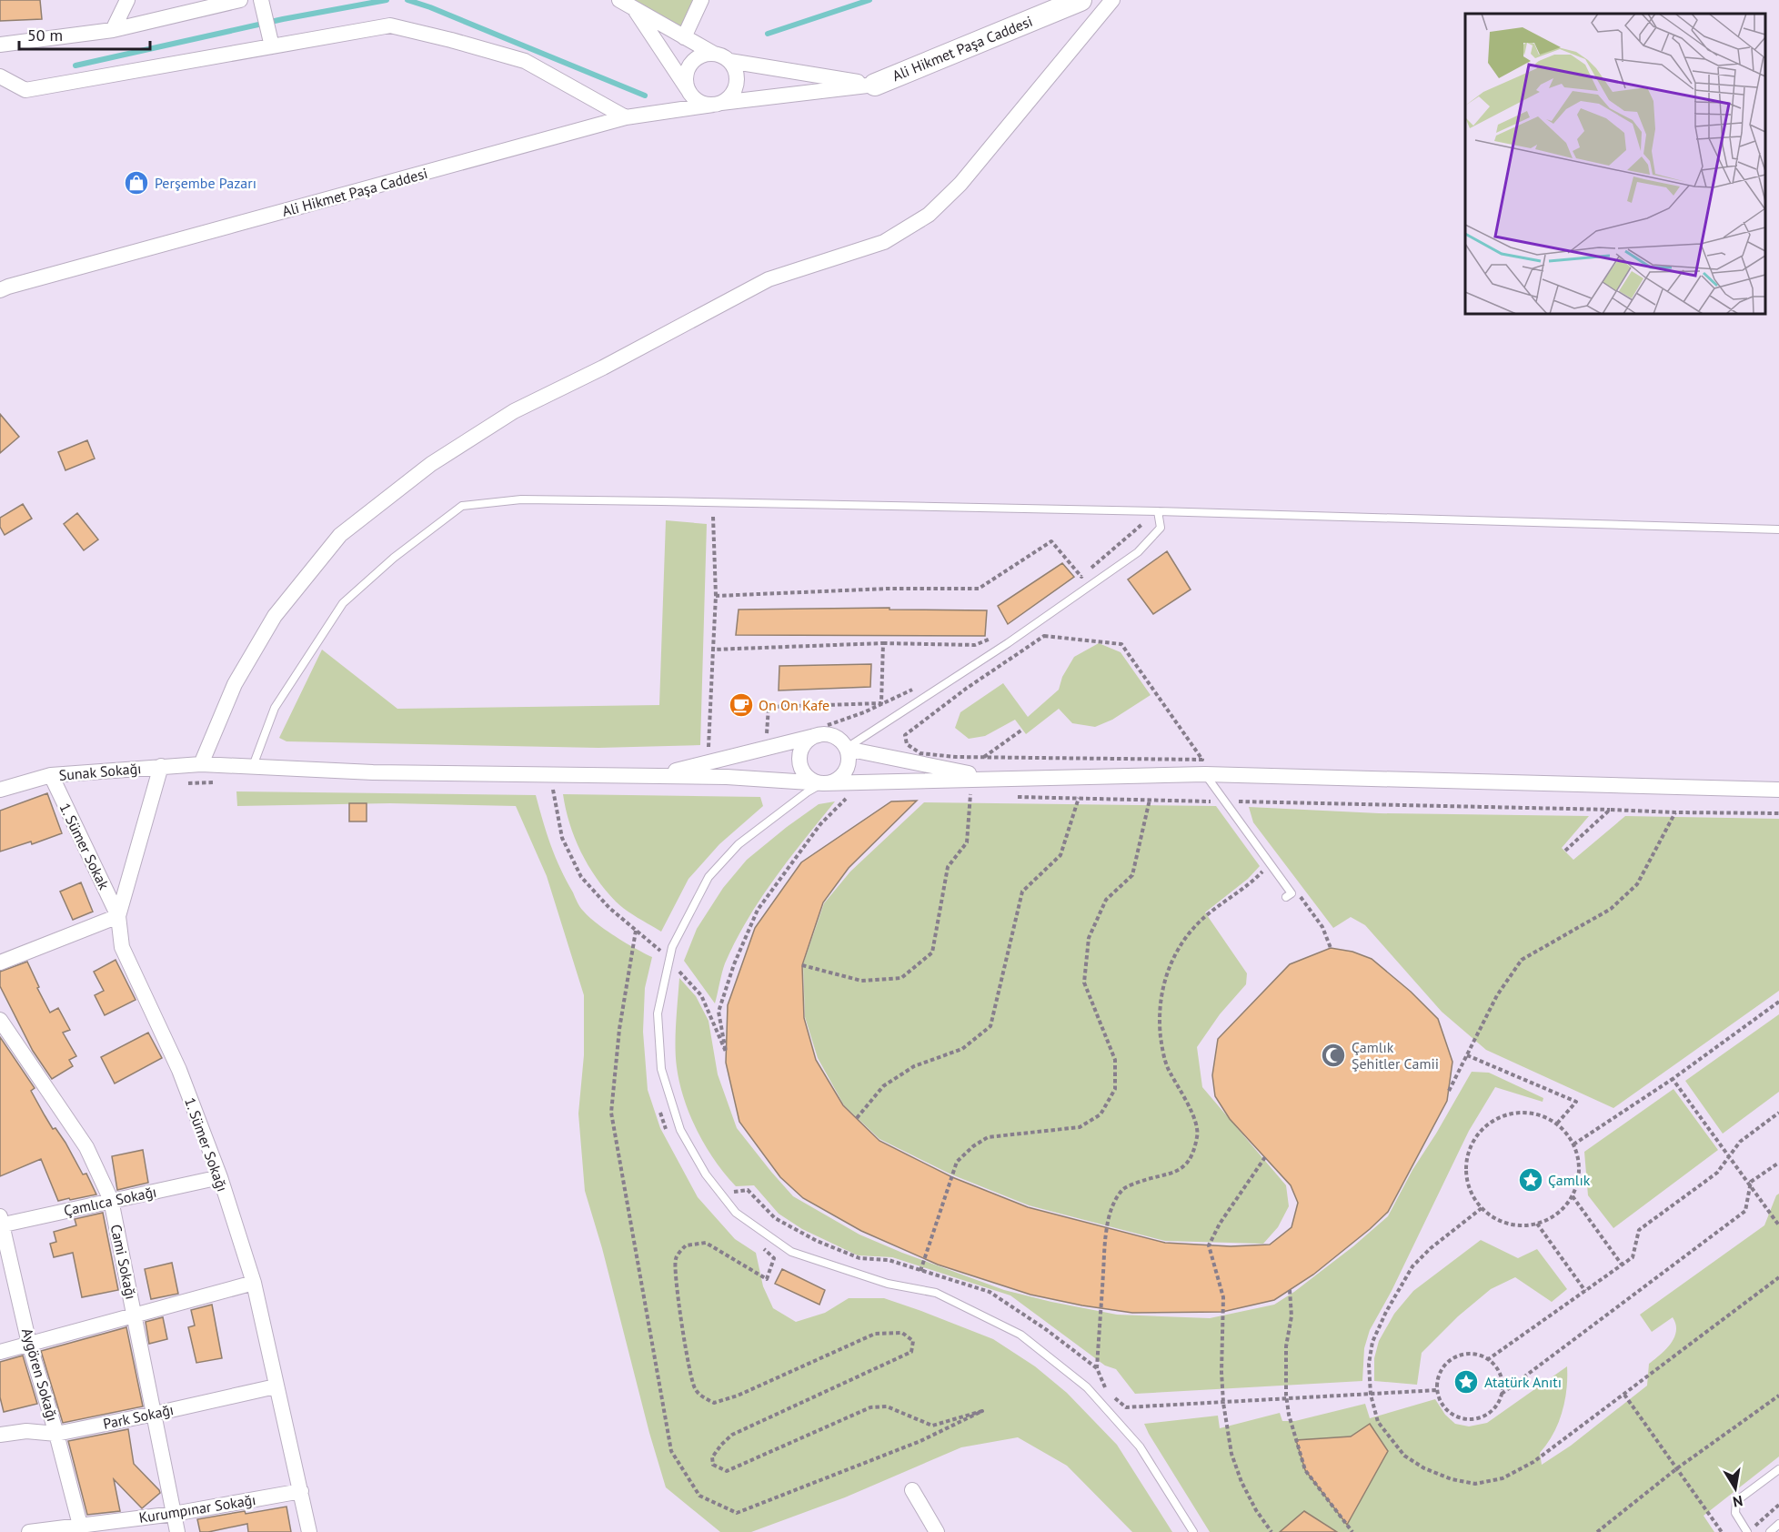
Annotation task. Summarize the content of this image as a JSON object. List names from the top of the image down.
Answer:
{
  "streets": {
    "main road": ["Ali Hikmet Paşa Caddesi"],
    "street": [
      "Sunak Sokağı",
      "1. Sümer Sokak",
      "1. Sümer Sokağı",
      "Çamlıca Sokağı",
      "Cami Sokağı",
      "Aygören Sokağı",
      "Park Sokağı",
      "Kurumpınar Sokağı"
    ]
  },
  "crossings": [
    ["Sunak Sokağı", "1. Sümer Sokak"],
    ["Sunak Sokağı", "1. Sümer Sokağı"],
    ["1. Sümer Sokak", "1. Sümer Sokağı"],
    ["1. Sümer Sokağı", "Çamlıca Sokağı"],
    ["1. Sümer Sokağı", "Park Sokağı"],
    ["1. Sümer Sokağı", "Kurumpınar Sokağı"],
    ["Çamlıca Sokağı", "Cami Sokağı"],
    ["Çamlıca Sokağı", "Aygören Sokağı"],
    ["Cami Sokağı", "Park Sokağı"],
    ["Cami Sokağı", "Kurumpınar Sokağı"],
    ["Aygören Sokağı", "Park Sokağı"],
    ["Aygören Sokağı", "Kurumpınar Sokağı"]
  ],
  "places": {
    "shop": ["Perşembe Pazarı"],
    "cafe": ["On On Kafe"],
    "mosque": ["Çamlık Şehitler Camii"],
    "place": ["Çamlık", "Atatürk Anıtı"]
  },
  "scale_bar": "50 m",
  "north": "bottom"
}
